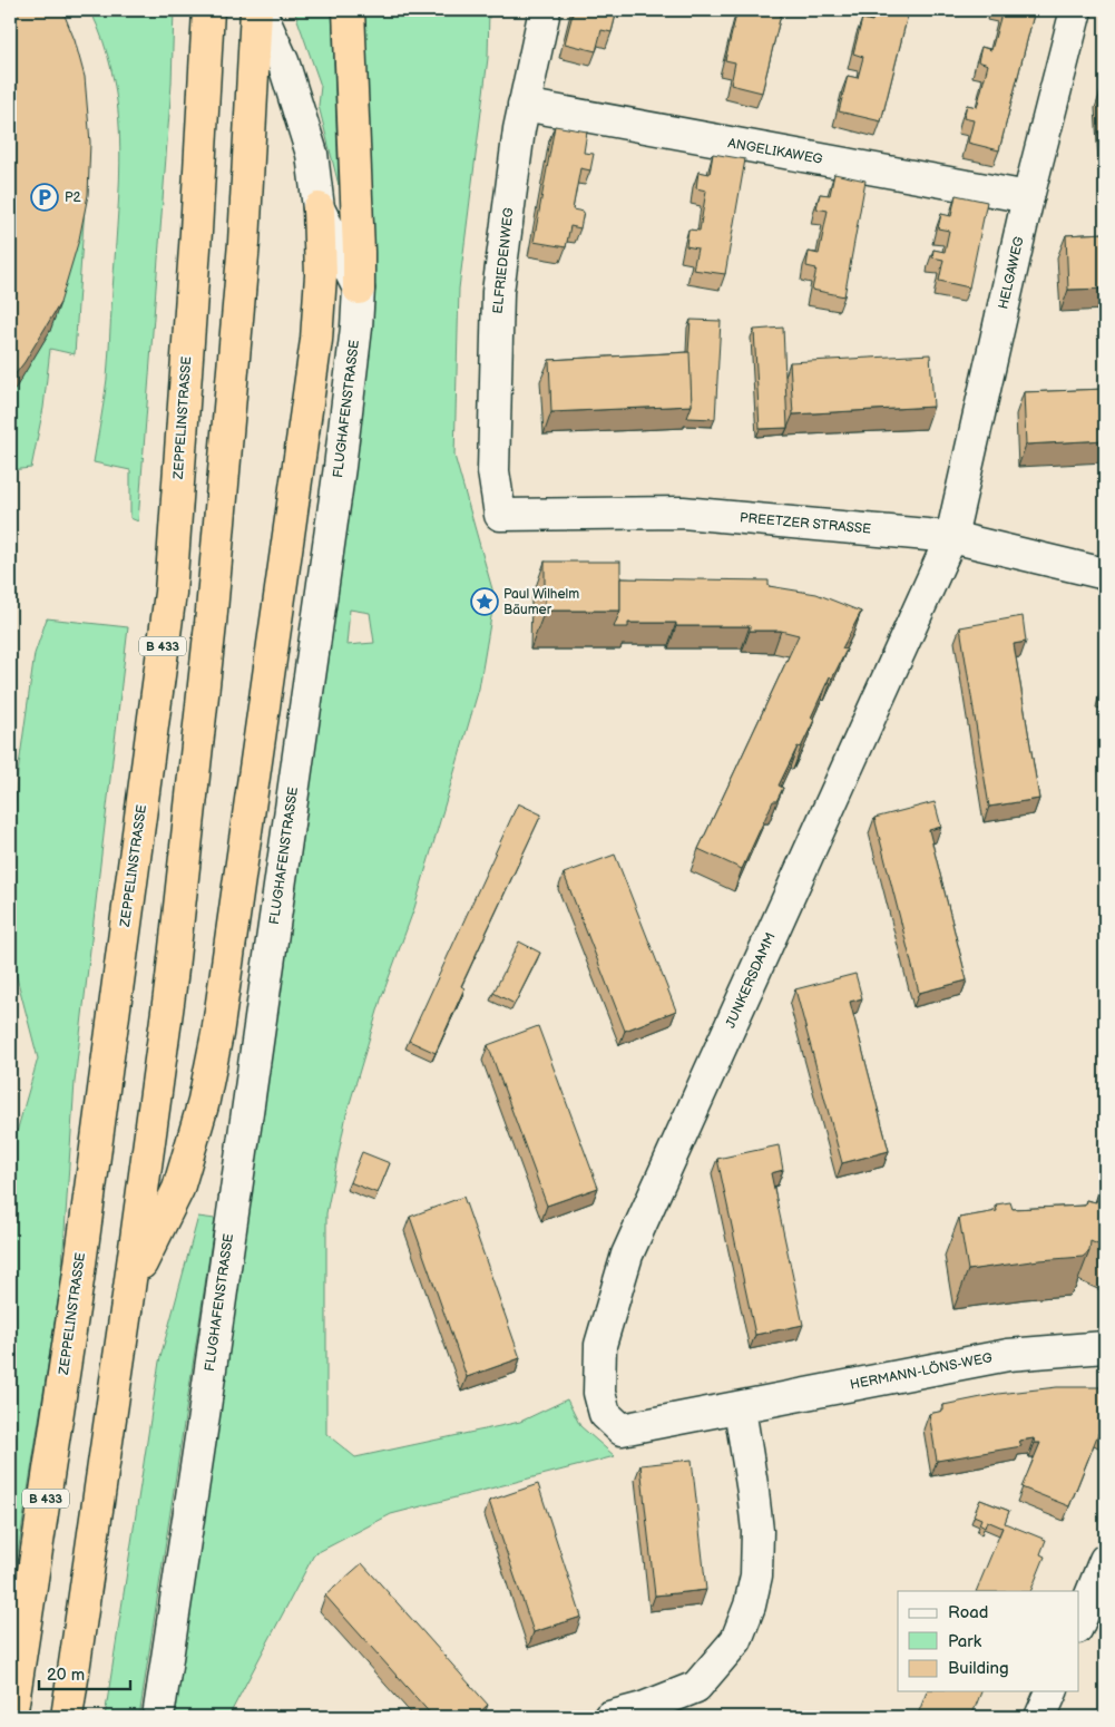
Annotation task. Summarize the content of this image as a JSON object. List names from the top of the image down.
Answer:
{
  "streets": {
    "highway": ["ZEPPELINSTRASSE", "B 433"],
    "street": [
      "ANGELIKAWEG",
      "ELFRIEDENWEG",
      "HELGAWEG",
      "FLUGHAFENSTRASSE",
      "PREETZER STRASSE",
      "JUNKERSDAMM",
      "HERMANN-LÖNS-WEG"
    ]
  },
  "crossings": [
    ["ANGELIKAWEG", "ELFRIEDENWEG"],
    ["ANGELIKAWEG", "HELGAWEG"],
    ["ELFRIEDENWEG", "PREETZER STRASSE"],
    ["HELGAWEG", "PREETZER STRASSE"],
    ["HELGAWEG", "JUNKERSDAMM"],
    ["PREETZER STRASSE", "JUNKERSDAMM"],
    ["JUNKERSDAMM", "HERMANN-LÖNS-WEG"]
  ],
  "places": {
    "parking": ["P2"],
    "place": ["Paul Wilhelm Bäumer"]
  },
  "legend": ["Road", "Park", "Building"],
  "scale_bar": "20 m"
}
